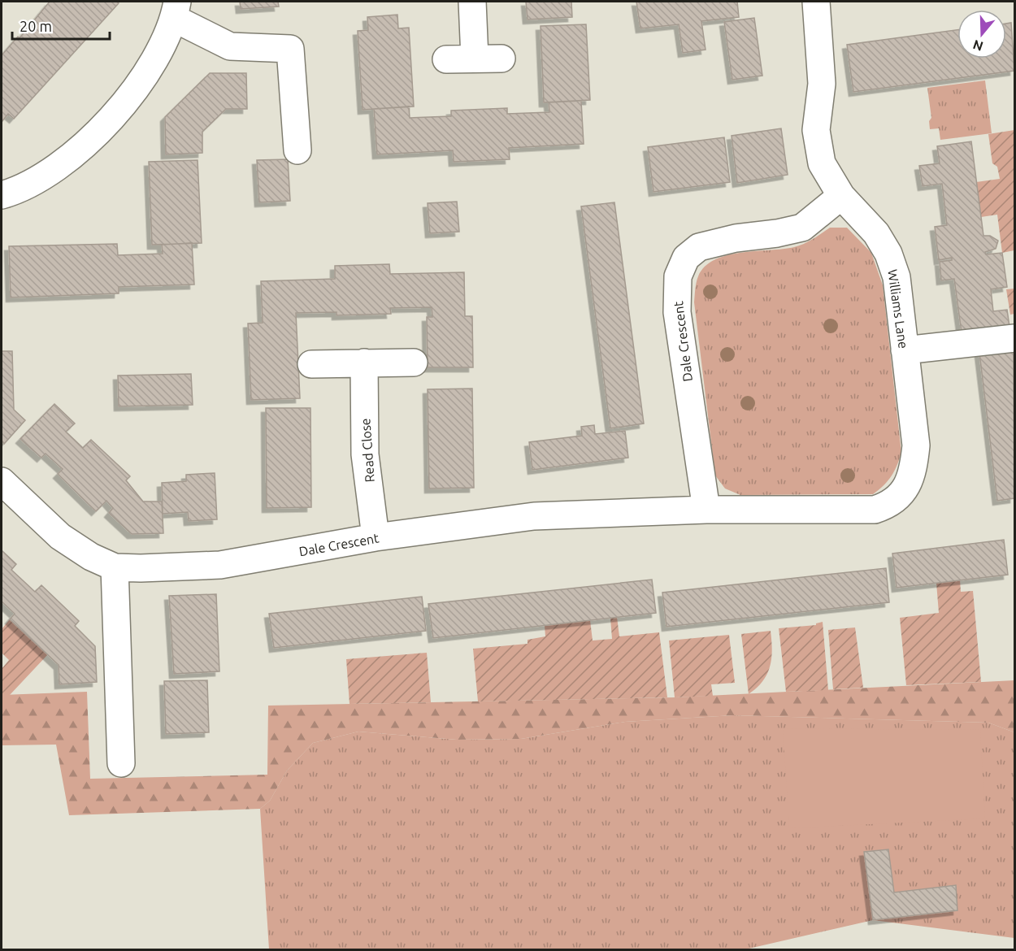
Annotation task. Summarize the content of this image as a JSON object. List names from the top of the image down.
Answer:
{
  "streets": {
    "street": ["Williams Lane", "Dale Crescent", "Read Close"]
  },
  "crossings": [
    ["Williams Lane", "Dale Crescent"],
    ["Dale Crescent", "Read Close"]
  ],
  "scale_bar": "20 m",
  "north": "bottom"
}
